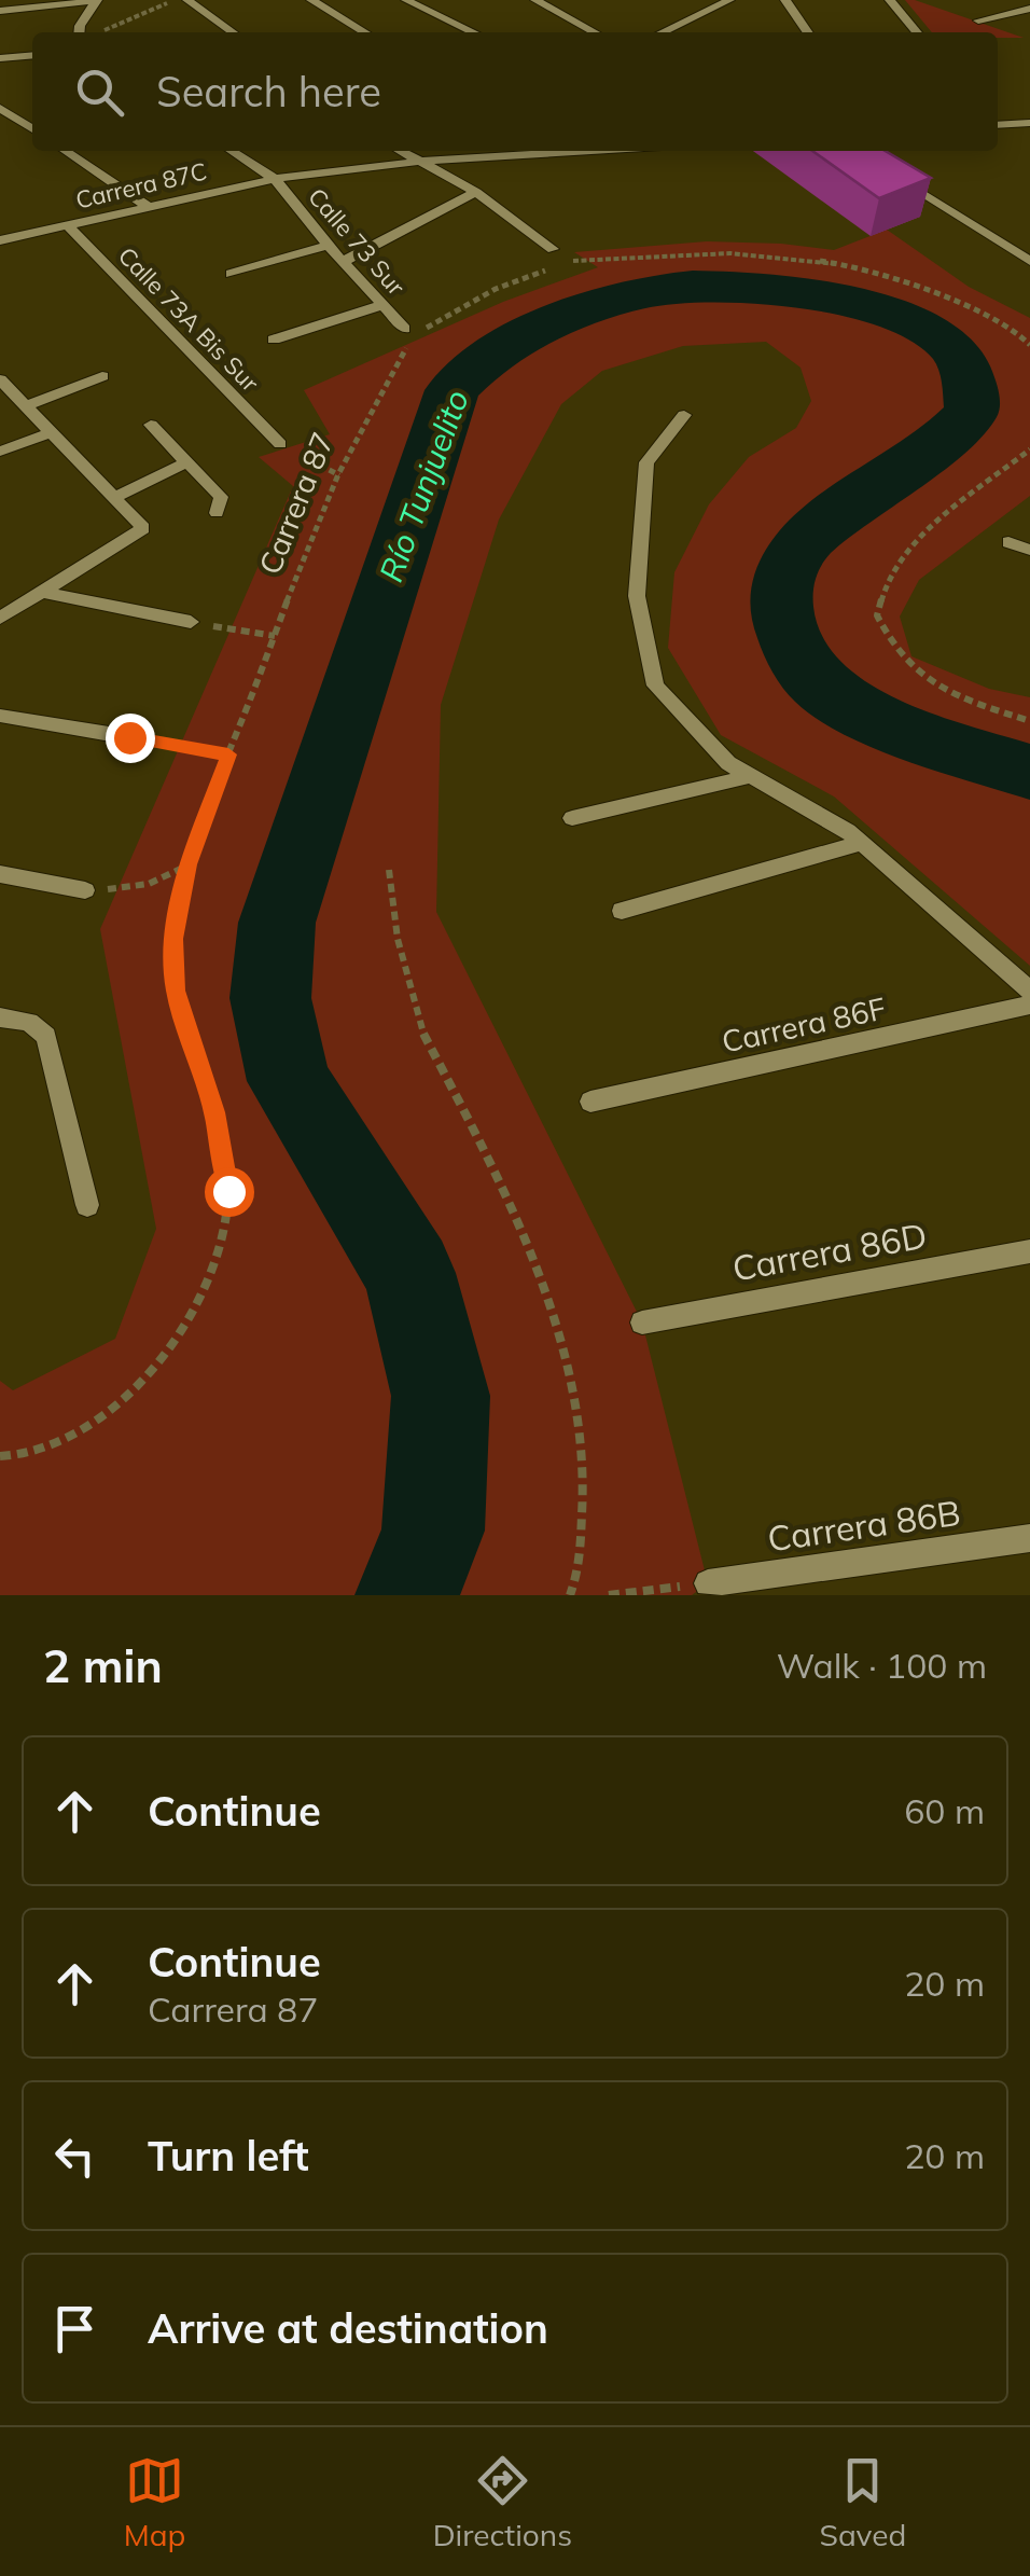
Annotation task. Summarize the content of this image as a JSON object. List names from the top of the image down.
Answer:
{
  "streets": {
    "street": [
      "Carrera 87C",
      "Calle 73 Sur",
      "Calle 73A Bis Sur",
      "Carrera 86F",
      "Carrera 86D",
      "Carrera 86B"
    ],
    "path": ["Carrera 87"]
  },
  "crossings": [
    ["Carrera 87C", "Calle 73 Sur"],
    ["Carrera 87C", "Calle 73A Bis Sur"],
    ["Calle 73 Sur", "Carrera 87"]
  ],
  "water": ["Río Tunjuelito"],
  "page": {
    "search": "Search here",
    "heading": ["2 min", "Walk · 100 m"],
    "list": [
      ["Continue", "60 m"],
      ["Continue", "Carrera 87", "20 m"],
      ["Turn left", "20 m"],
      "Arrive at destination"
    ],
    "nav": ["Map", "Directions", "Saved"]
  }
}
